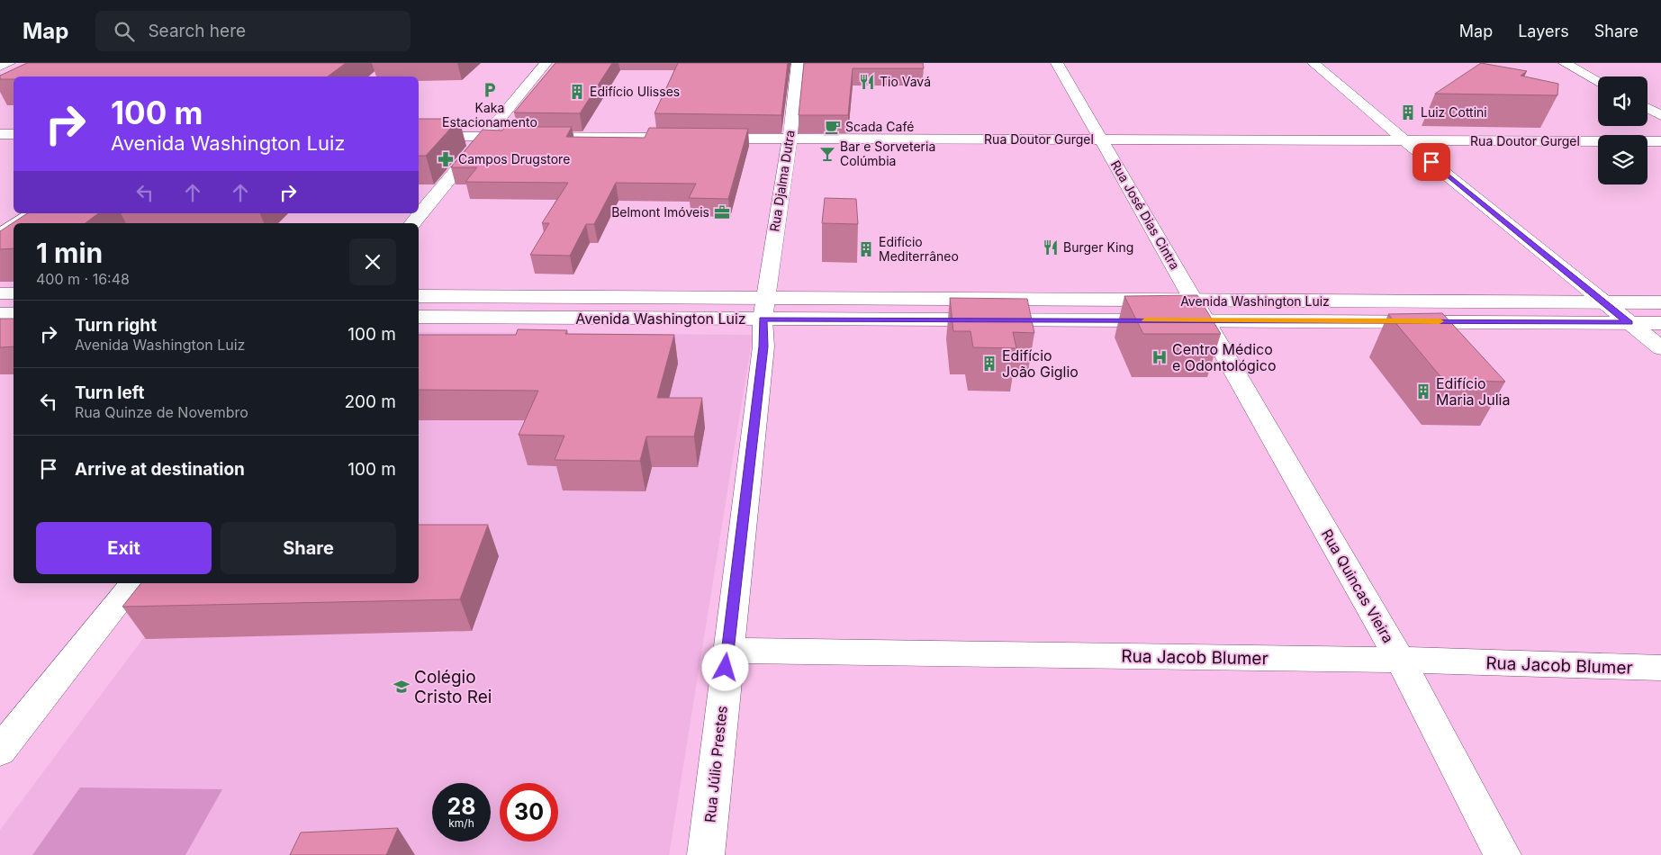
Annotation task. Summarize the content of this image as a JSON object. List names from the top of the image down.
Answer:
{
  "streets": {
    "street": [
      "Rua Doutor Gurgel",
      "Rua Djalma Dutra",
      "Rua José Dias Cintra",
      "Avenida Washington Luiz",
      "Rua Quincas Vieira",
      "Rua Jacob Blumer",
      "Rua Júlio Prestes"
    ]
  },
  "crossings": [
    ["Rua Doutor Gurgel", "Rua Djalma Dutra"],
    ["Rua Doutor Gurgel", "Rua José Dias Cintra"],
    ["Rua Djalma Dutra", "Avenida Washington Luiz"],
    ["Rua Djalma Dutra", "Rua Júlio Prestes"],
    ["Rua José Dias Cintra", "Avenida Washington Luiz"],
    ["Rua José Dias Cintra", "Rua Quincas Vieira"],
    ["Avenida Washington Luiz", "Rua Quincas Vieira"],
    ["Avenida Washington Luiz", "Rua Júlio Prestes"],
    ["Rua Quincas Vieira", "Rua Jacob Blumer"],
    ["Rua Jacob Blumer", "Rua Júlio Prestes"]
  ],
  "places": {
    "restaurant": ["Tio Vavá", "Burger King"],
    "parking": ["Kaka Estacionamento"],
    "building": [
      "Edifício Ulisses",
      "Luiz Cottini",
      "Edifício Mediterrâneo",
      "Edifício João Giglio",
      "Edifício Maria Julia"
    ],
    "cafe": ["Scada Café"],
    "bar": ["Bar e Sorveteria Colúmbia"],
    "pharmacy": ["Campos Drugstore"],
    "office": ["Belmont Imóveis"],
    "hospital": ["Centro Médico e Odontológico"],
    "school or university": ["Colégio Cristo Rei"]
  },
  "page": {
    "header": "Map",
    "search": "Search here",
    "nav": ["Map", "Layers", "Share"],
    "turn": ["100 m", "Avenida Washington Luiz"],
    "heading": ["1 min", "400 m · 16:48"],
    "list": [
      {
        "name": "Turn right",
        "note": "Avenida Washington Luiz",
        "value": "100 m"
      },
      {
        "name": "Turn left",
        "note": "Rua Quinze de Novembro",
        "value": "200 m"
      },
      {
        "name": "Arrive at destination",
        "value": "100 m"
      }
    ],
    "buttons": ["Exit", "Share"],
    "speed": "28 km/h",
    "limit": "30"
  }
}
